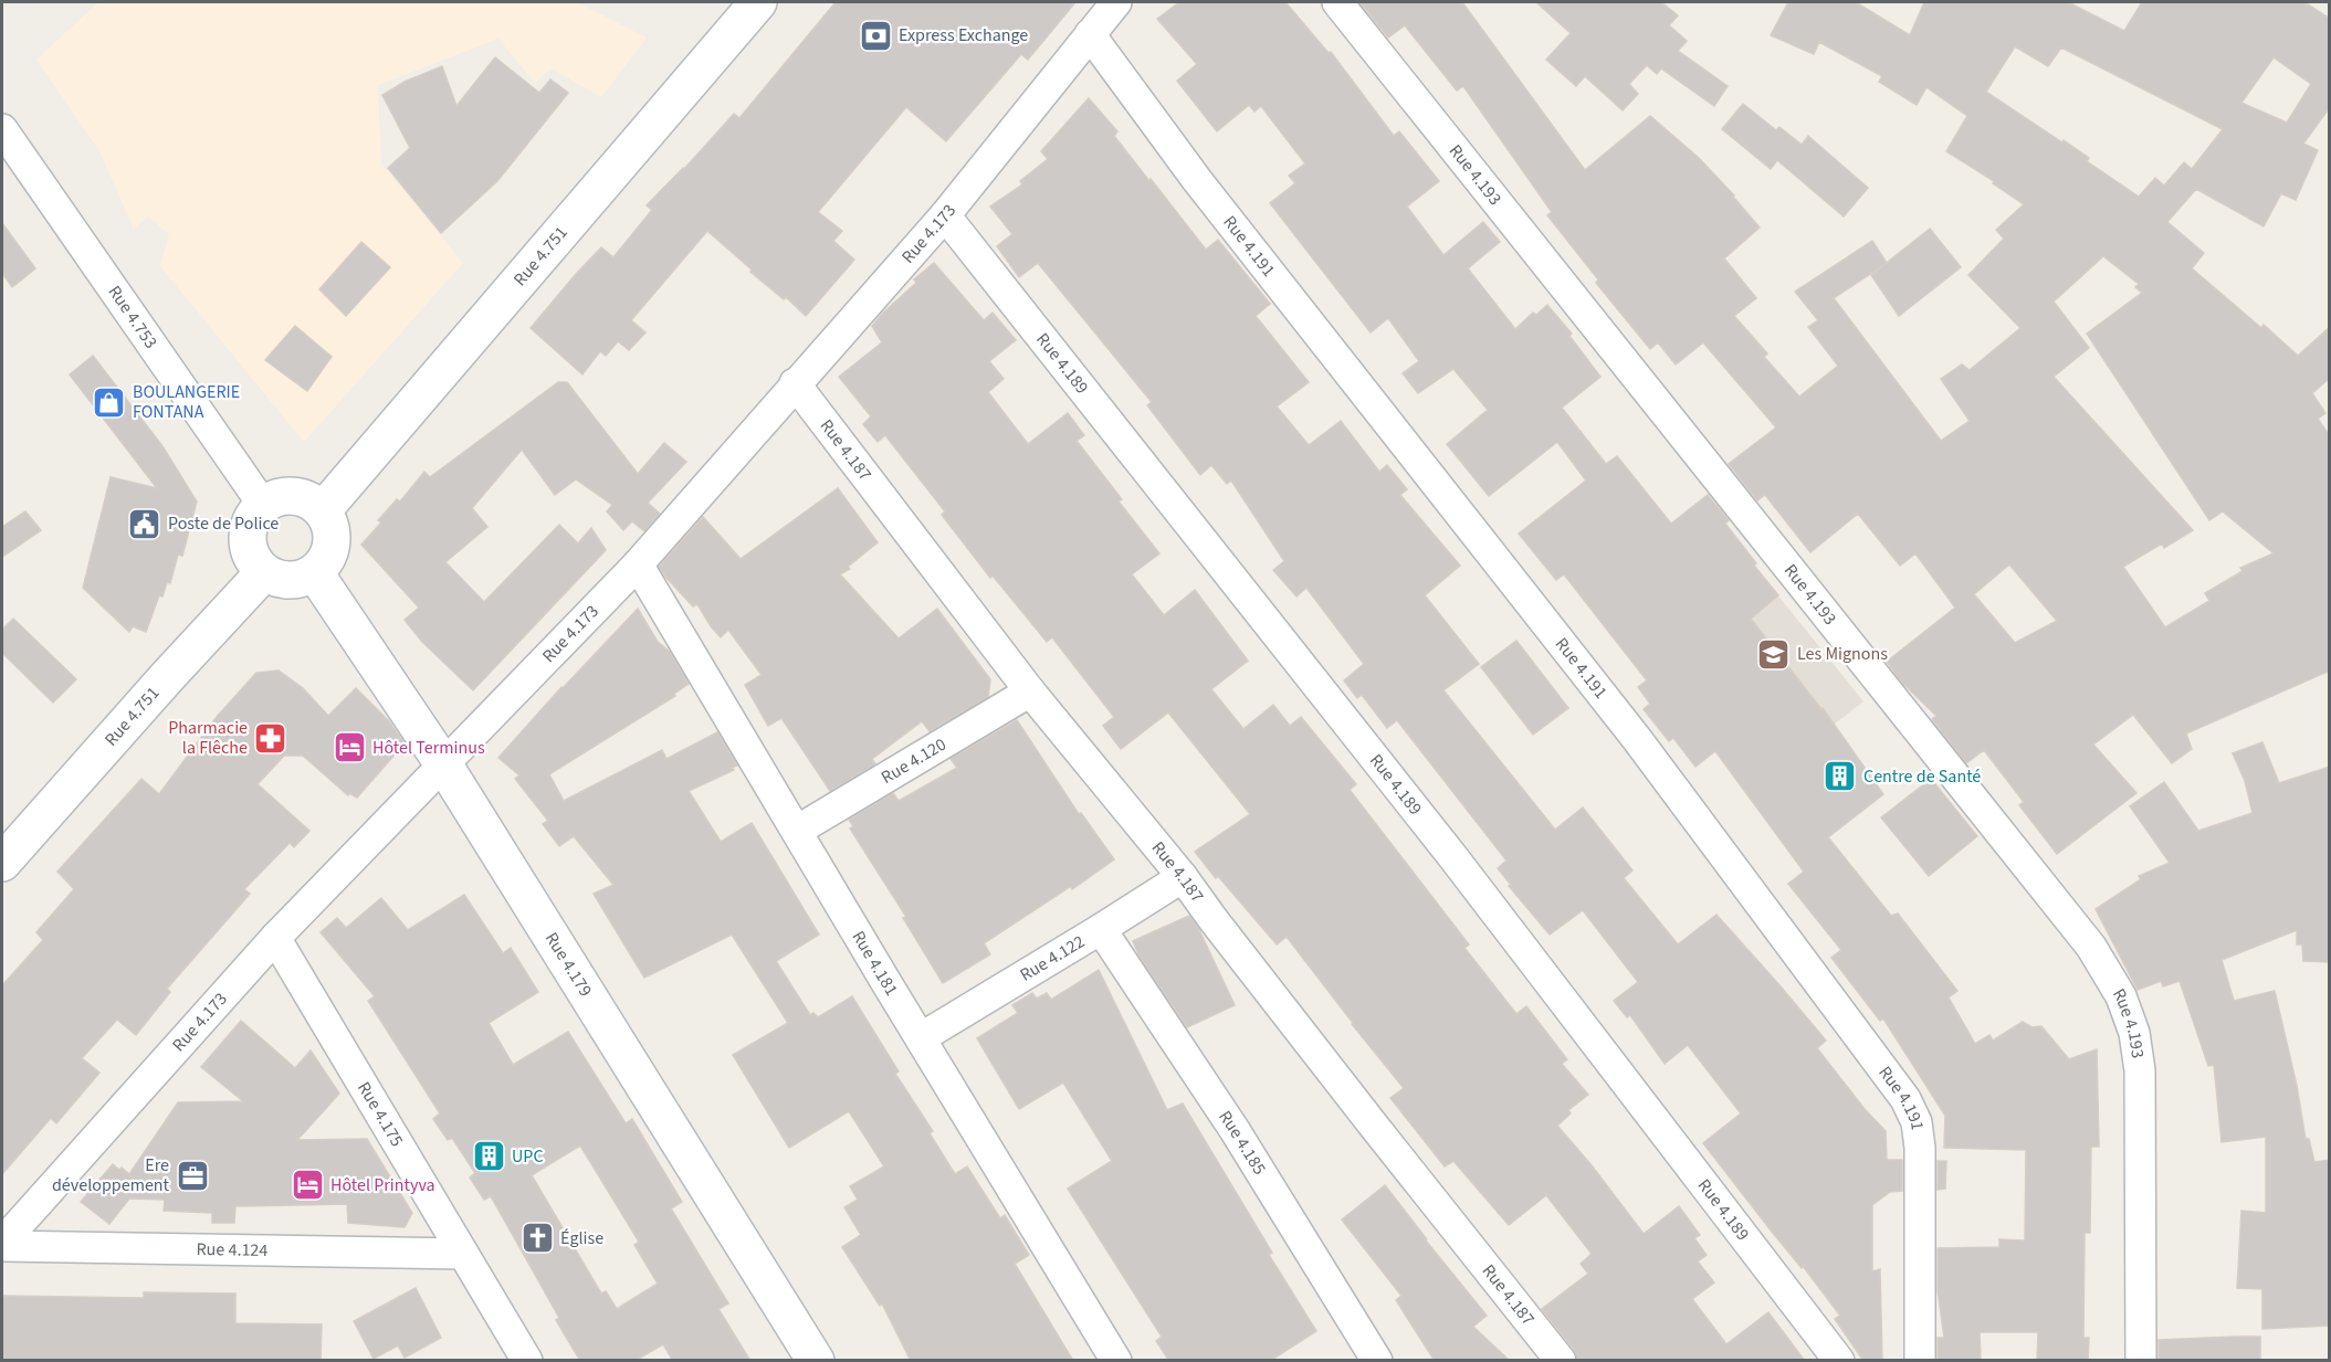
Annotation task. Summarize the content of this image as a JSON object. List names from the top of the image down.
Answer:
{
  "streets": {
    "main road": ["Rue 4.751", "Rue 4.179"],
    "street": [
      "Rue 4.193",
      "Rue 4.173",
      "Rue 4.191",
      "Rue 4.753",
      "Rue 4.189",
      "Rue 4.187",
      "Rue 4.120",
      "Rue 4.122",
      "Rue 4.181",
      "Rue 4.175",
      "Rue 4.185",
      "Rue 4.124"
    ]
  },
  "crossings": [
    ["Rue 4.173", "Rue 4.191"],
    ["Rue 4.173", "Rue 4.189"],
    ["Rue 4.173", "Rue 4.187"],
    ["Rue 4.173", "Rue 4.181"],
    ["Rue 4.173", "Rue 4.179"],
    ["Rue 4.173", "Rue 4.175"],
    ["Rue 4.173", "Rue 4.124"],
    ["Rue 4.751", "Rue 4.753"],
    ["Rue 4.751", "Rue 4.179"],
    ["Rue 4.753", "Rue 4.179"],
    ["Rue 4.187", "Rue 4.120"],
    ["Rue 4.187", "Rue 4.122"],
    ["Rue 4.120", "Rue 4.181"],
    ["Rue 4.122", "Rue 4.181"],
    ["Rue 4.122", "Rue 4.185"],
    ["Rue 4.175", "Rue 4.124"]
  ],
  "places": {
    "bank": ["Express Exchange"],
    "shop": ["BOULANGERIE FONTANA"],
    "public building": ["Poste de Police"],
    "school or university": ["Les Mignons"],
    "pharmacy": ["Pharmacie la Flêche"],
    "hotel": ["Hôtel Terminus", "Hôtel Printyva"],
    "building": ["Centre de Santé", "UPC"],
    "office": ["Ere développement"],
    "church": ["Église"]
  }
}
